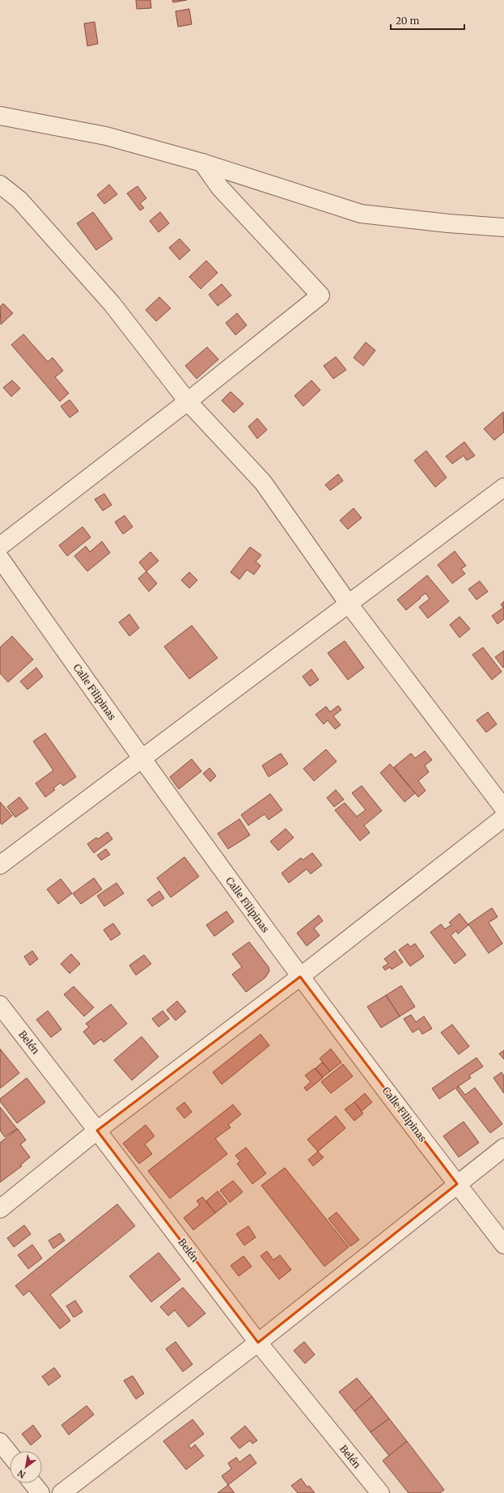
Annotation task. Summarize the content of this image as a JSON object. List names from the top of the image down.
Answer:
{
  "streets": {
    "street": ["Calle Filipinas", "Belén"]
  },
  "scale_bar": "20 m",
  "north": "bottom left"
}
